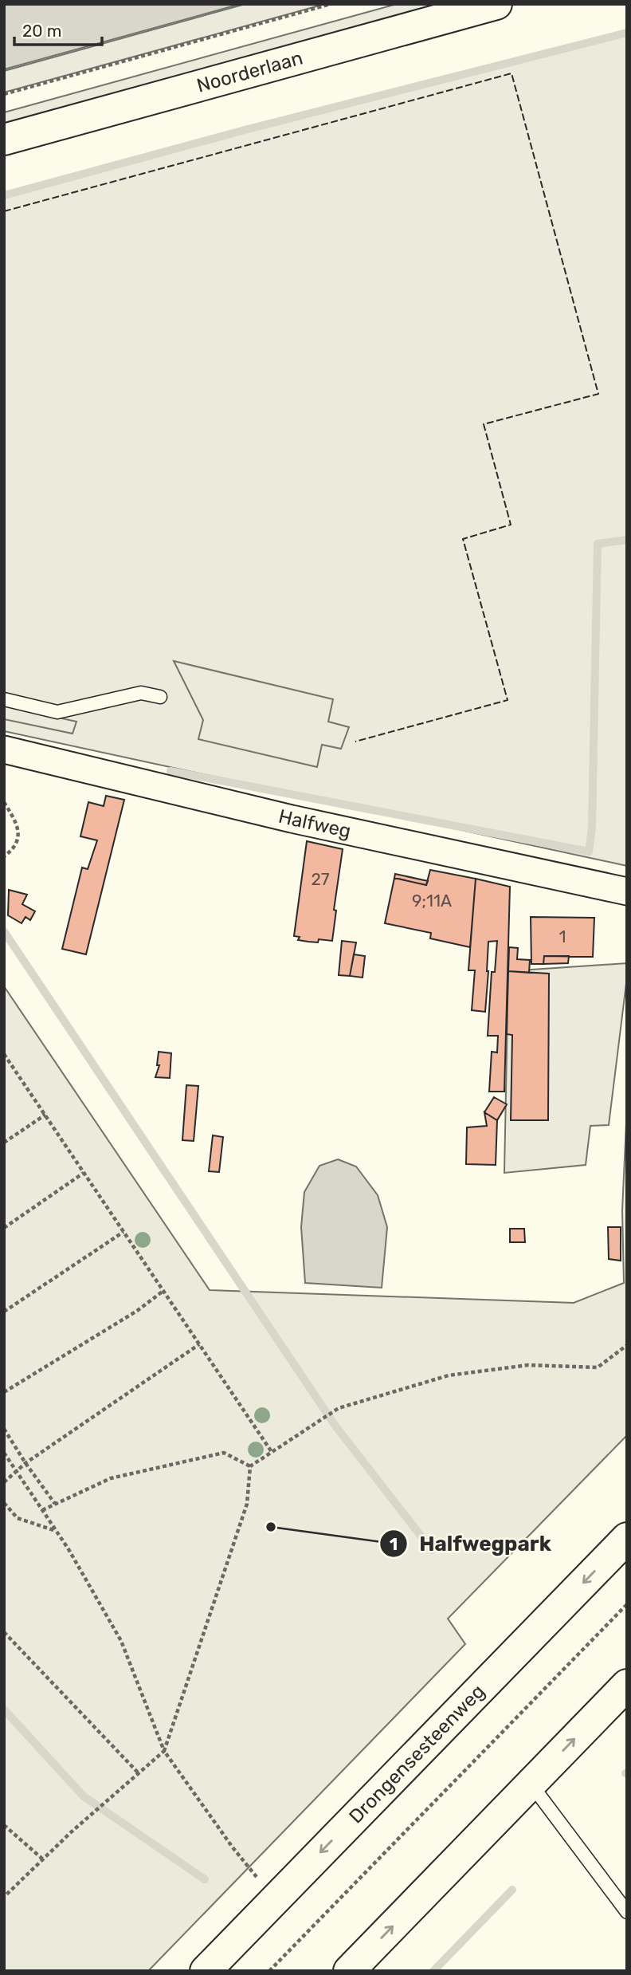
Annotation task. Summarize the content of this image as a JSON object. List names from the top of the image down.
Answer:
{
  "streets": {
    "main road": ["Noorderlaan", "Drongensesteenweg"],
    "street": ["Halfweg"]
  },
  "places": ["Halfwegpark"],
  "house_numbers": ["27", "9;11A", "1"],
  "scale_bar": "20 m"
}
